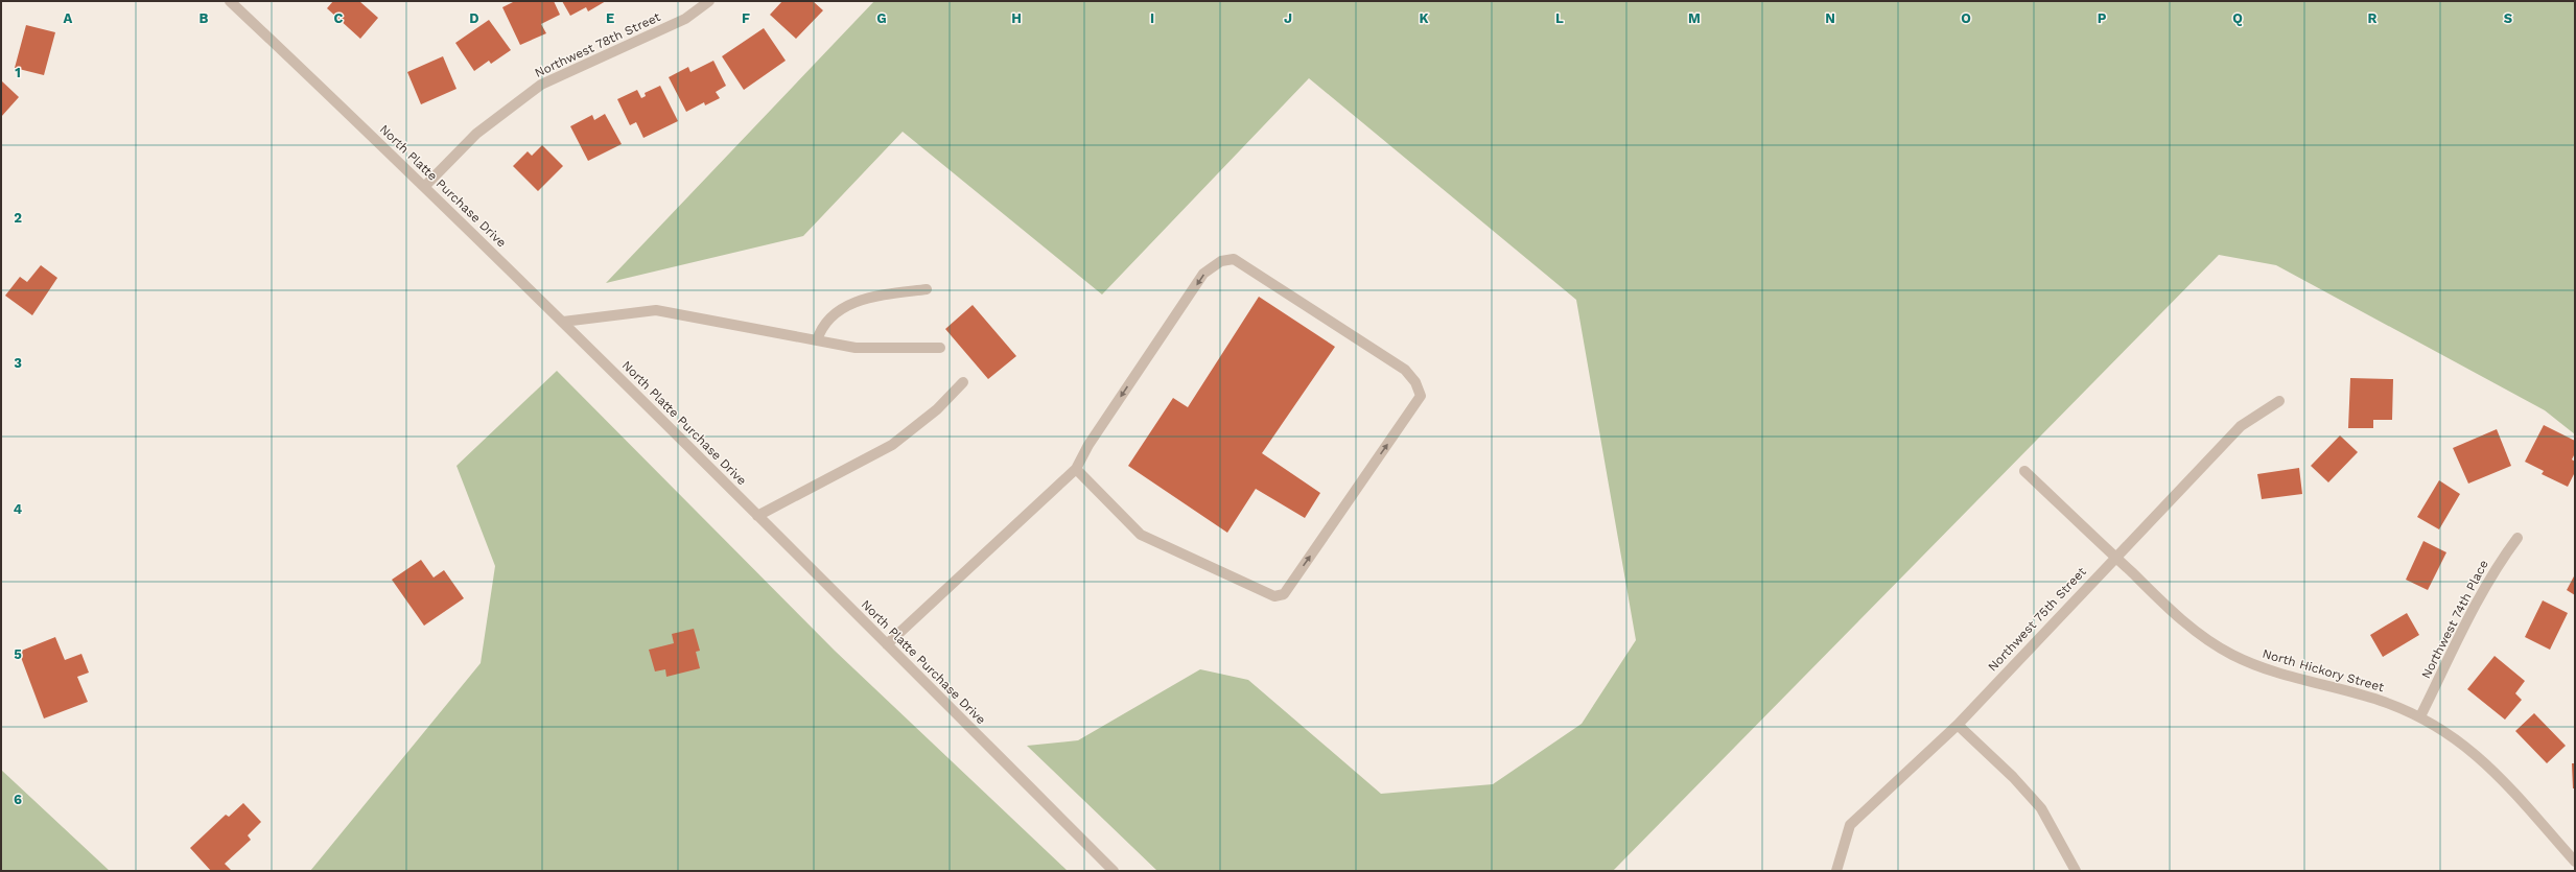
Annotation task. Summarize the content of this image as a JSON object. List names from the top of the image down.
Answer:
{
  "streets": {
    "street": [
      "Northwest 78th Street",
      "North Platte Purchase Drive",
      "Northwest 75th Street",
      "Northwest 74th Place",
      "North Hickory Street"
    ]
  },
  "crossings": [
    ["Northwest 78th Street", "North Platte Purchase Drive"],
    ["Northwest 75th Street", "North Hickory Street"],
    ["Northwest 74th Place", "North Hickory Street"]
  ],
  "grid": {
    "columns": [
      "A",
      "B",
      "C",
      "D",
      "E",
      "F",
      "G",
      "H",
      "I",
      "J",
      "K",
      "L",
      "M",
      "N",
      "O",
      "P",
      "Q",
      "R",
      "S"
    ],
    "rows": [
      "1",
      "2",
      "3",
      "4",
      "5",
      "6"
    ]
  }
}
